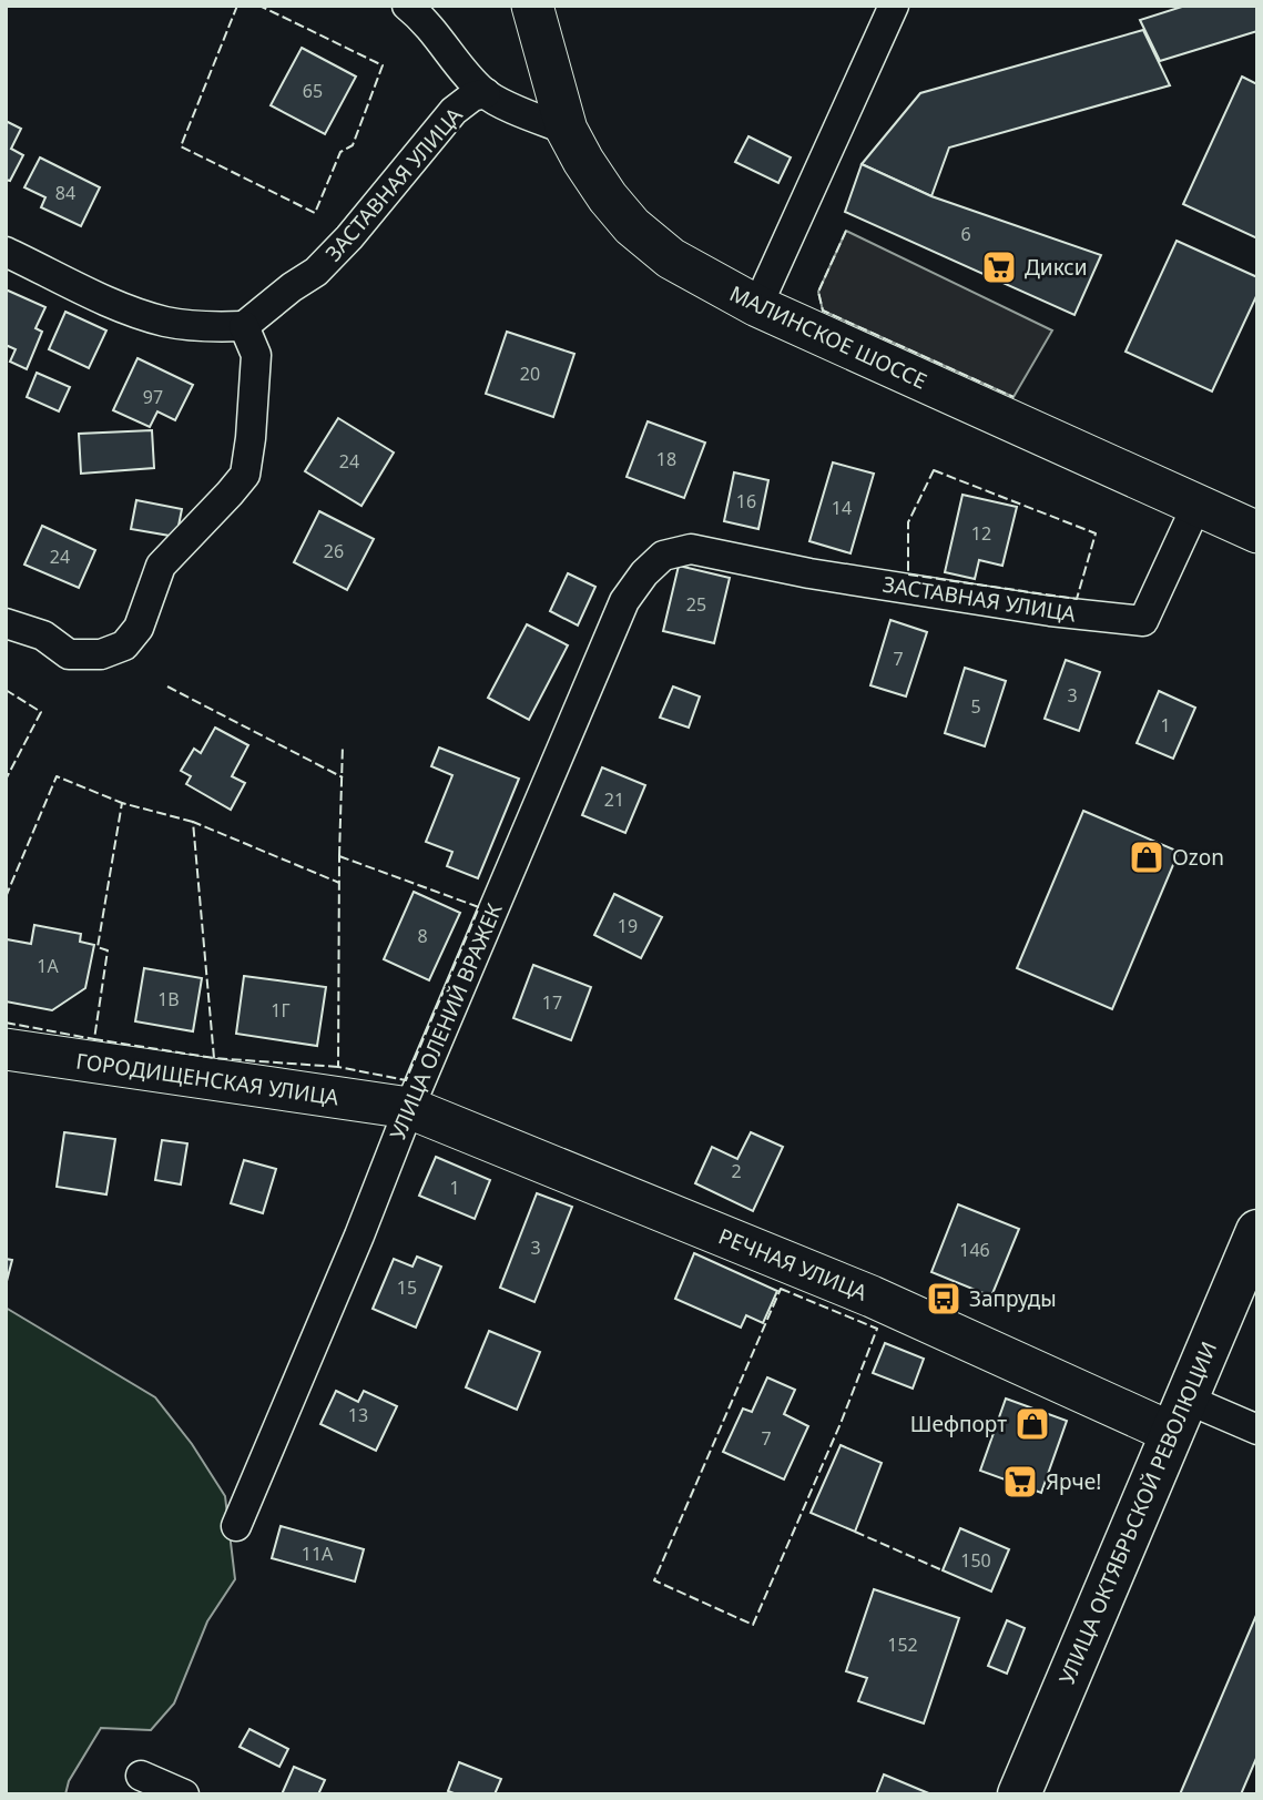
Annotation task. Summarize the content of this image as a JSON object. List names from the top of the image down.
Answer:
{
  "streets": {
    "main road": ["УЛИЦА ОКТЯБРЬСКОЙ РЕВОЛЮЦИИ"],
    "street": [
      "ЗАСТАВНАЯ УЛИЦА",
      "МАЛИНСКОЕ ШОССЕ",
      "УЛИЦА ОЛЕНИЙ ВРАЖЕК",
      "ГОРОДИЩЕНСКАЯ УЛИЦА",
      "РЕЧНАЯ УЛИЦА"
    ]
  },
  "crossings": [
    ["ЗАСТАВНАЯ УЛИЦА", "МАЛИНСКОЕ ШОССЕ"],
    ["ЗАСТАВНАЯ УЛИЦА", "УЛИЦА ОЛЕНИЙ ВРАЖЕК"],
    ["УЛИЦА ОЛЕНИЙ ВРАЖЕК", "ГОРОДИЩЕНСКАЯ УЛИЦА"],
    ["УЛИЦА ОЛЕНИЙ ВРАЖЕК", "РЕЧНАЯ УЛИЦА"],
    ["ГОРОДИЩЕНСКАЯ УЛИЦА", "РЕЧНАЯ УЛИЦА"],
    ["РЕЧНАЯ УЛИЦА", "УЛИЦА ОКТЯБРЬСКОЙ РЕВОЛЮЦИИ"]
  ],
  "places": {
    "supermarket": ["Дикси", "Ярче!"],
    "shop": ["Ozon", "Шефпорт"],
    "bus stop": ["Запруды"]
  },
  "house_numbers": [
    "65",
    "84",
    "6",
    "20",
    "97",
    "18",
    "24",
    "16",
    "14",
    "12",
    "26",
    "24",
    "25",
    "7",
    "3",
    "5",
    "1",
    "21",
    "19",
    "8",
    "1А",
    "1В",
    "17",
    "1Г",
    "2",
    "1",
    "3",
    "146",
    "15",
    "13",
    "7",
    "11А",
    "150",
    "152"
  ]
}
